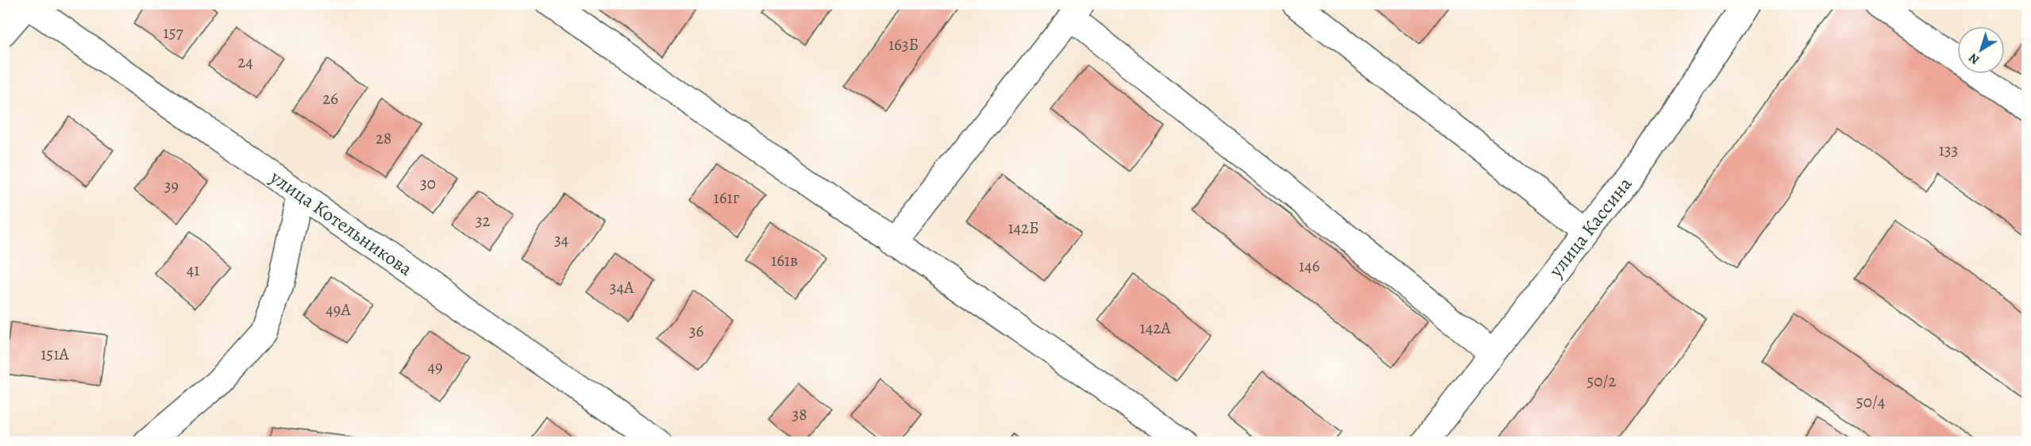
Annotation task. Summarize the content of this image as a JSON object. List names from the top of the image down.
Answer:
{
  "streets": {
    "street": ["улица Котельникова", "улица Кассина"]
  },
  "house_numbers": [
    "157",
    "163Б",
    "24",
    "26",
    "28",
    "133",
    "30",
    "39",
    "161г",
    "32",
    "142Б",
    "34",
    "161в",
    "146",
    "41",
    "34А",
    "49А",
    "142А",
    "36",
    "151А",
    "49",
    "50/2",
    "50/4",
    "38"
  ],
  "north": "bottom left"
}
